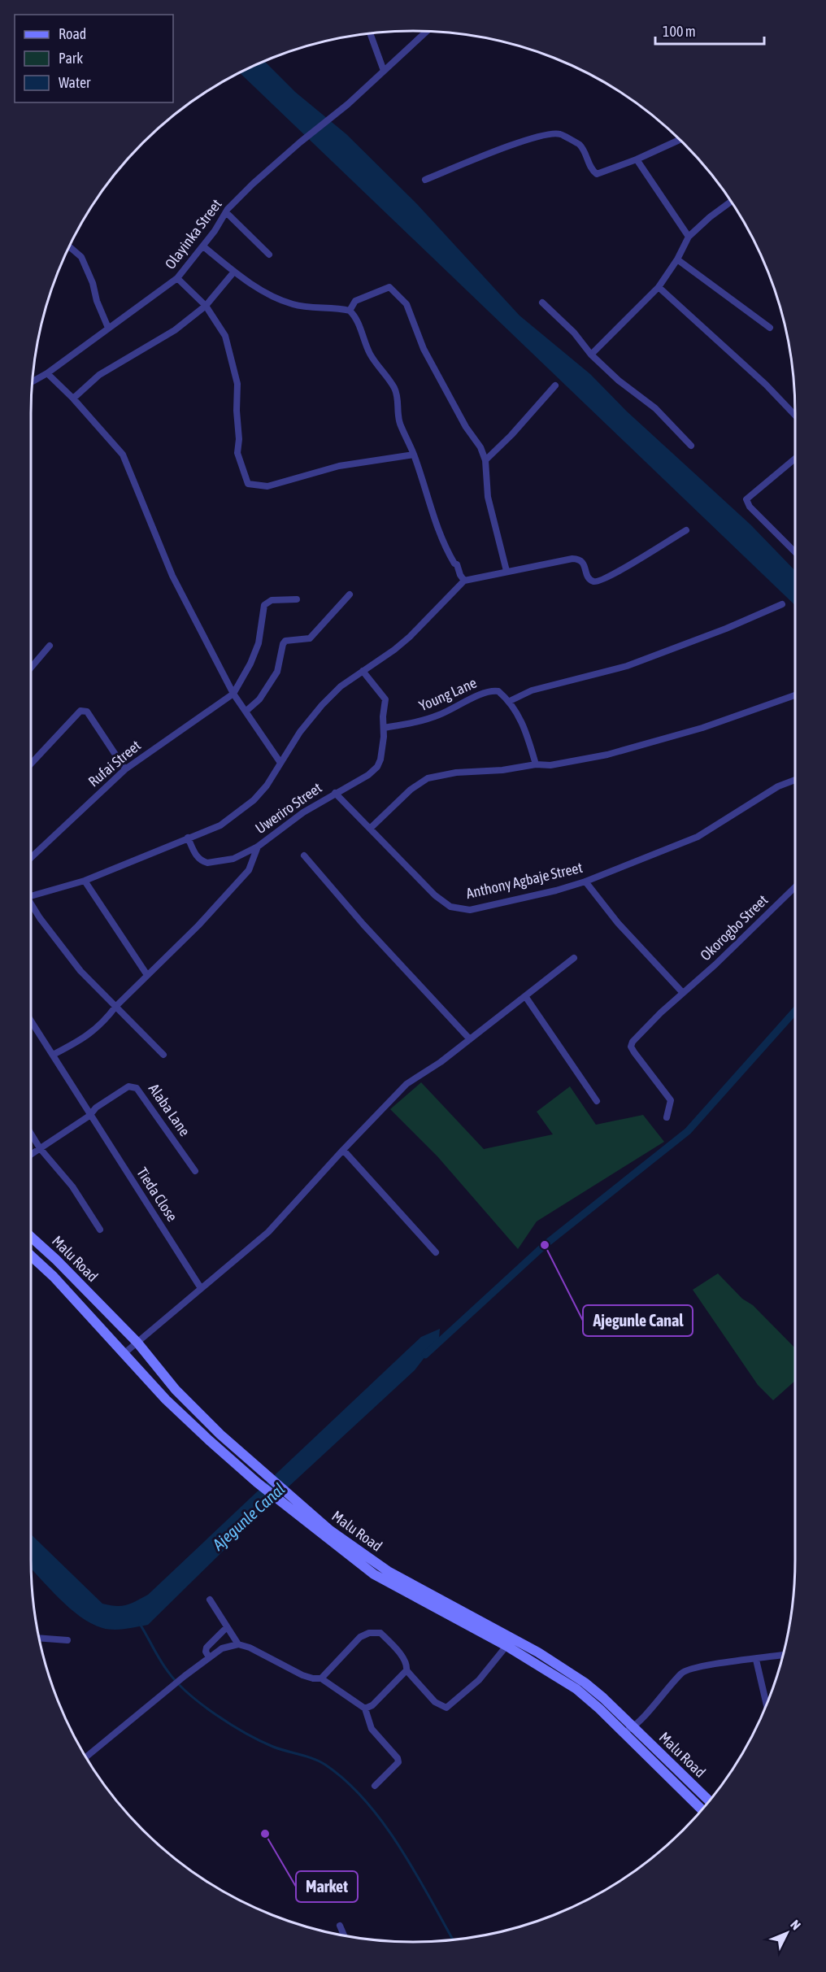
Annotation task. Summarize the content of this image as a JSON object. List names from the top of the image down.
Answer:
{
  "streets": {
    "main road": ["Malu Road"],
    "street": [
      "Olayinka Street",
      "Young Lane",
      "Rufai Street",
      "Uweriro Street",
      "Anthony Agbaje Street",
      "Okorogbo Street",
      "Alaba Lane",
      "Tieda Close"
    ]
  },
  "crossings": [
    ["Young Lane", "Uweriro Street"],
    ["Uweriro Street", "Anthony Agbaje Street"],
    ["Alaba Lane", "Tieda Close"]
  ],
  "water": ["Ajegunle Canal"],
  "places": ["Ajegunle Canal", "Market"],
  "legend": ["Road", "Park", "Water"],
  "scale_bar": "100 m",
  "north": "top right"
}
